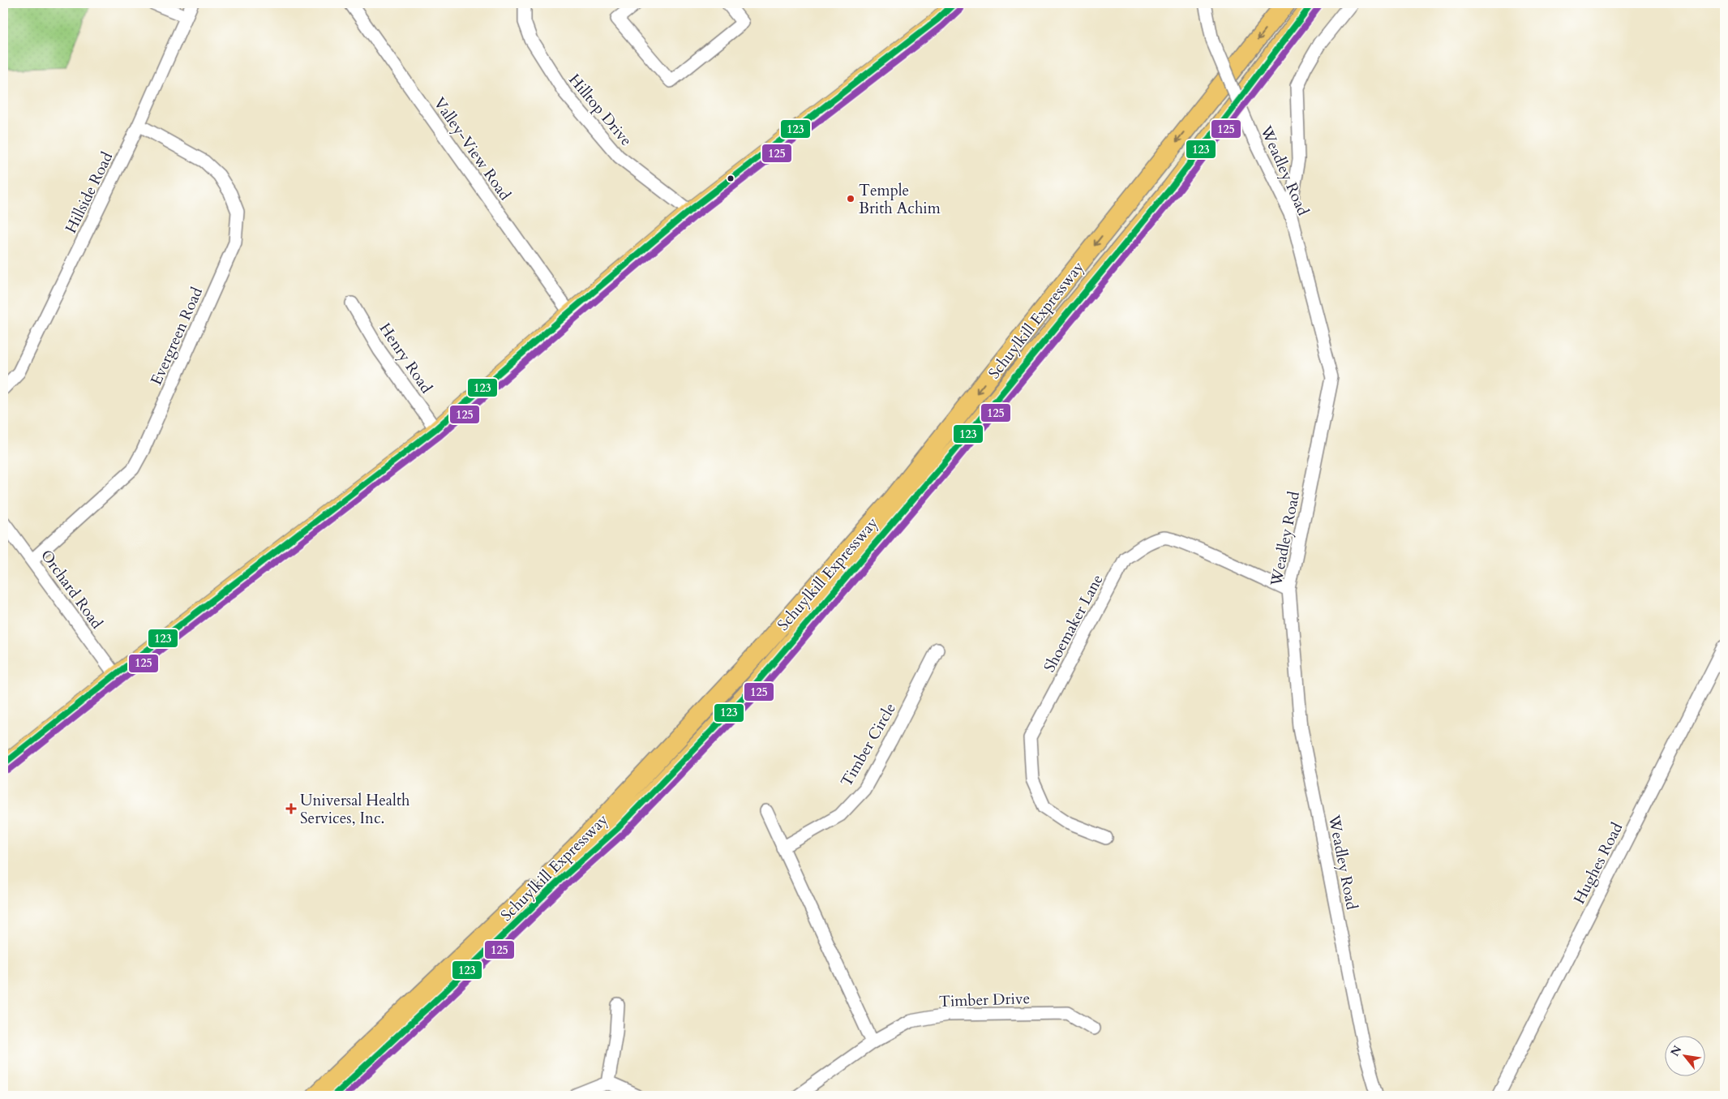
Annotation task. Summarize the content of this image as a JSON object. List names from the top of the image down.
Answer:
{
  "streets": {
    "highway": ["Schuylkill Expressway"],
    "street": [
      "Hilltop Drive",
      "Valley-View Road",
      "Weadley Road",
      "Hillside Road",
      "Evergreen Road",
      "Henry Road",
      "Orchard Road",
      "Shoemaker Lane",
      "Timber Circle",
      "Hughes Road",
      "Timber Drive"
    ]
  },
  "crossings": [
    ["Weadley Road", "Shoemaker Lane"],
    ["Hillside Road", "Evergreen Road"],
    ["Evergreen Road", "Orchard Road"]
  ],
  "places": {
    "other": ["Temple Brith Achim"],
    "health": ["Universal Health Services, Inc."]
  },
  "lines": ["transit line 123", "transit line 125"],
  "north": "top left"
}
